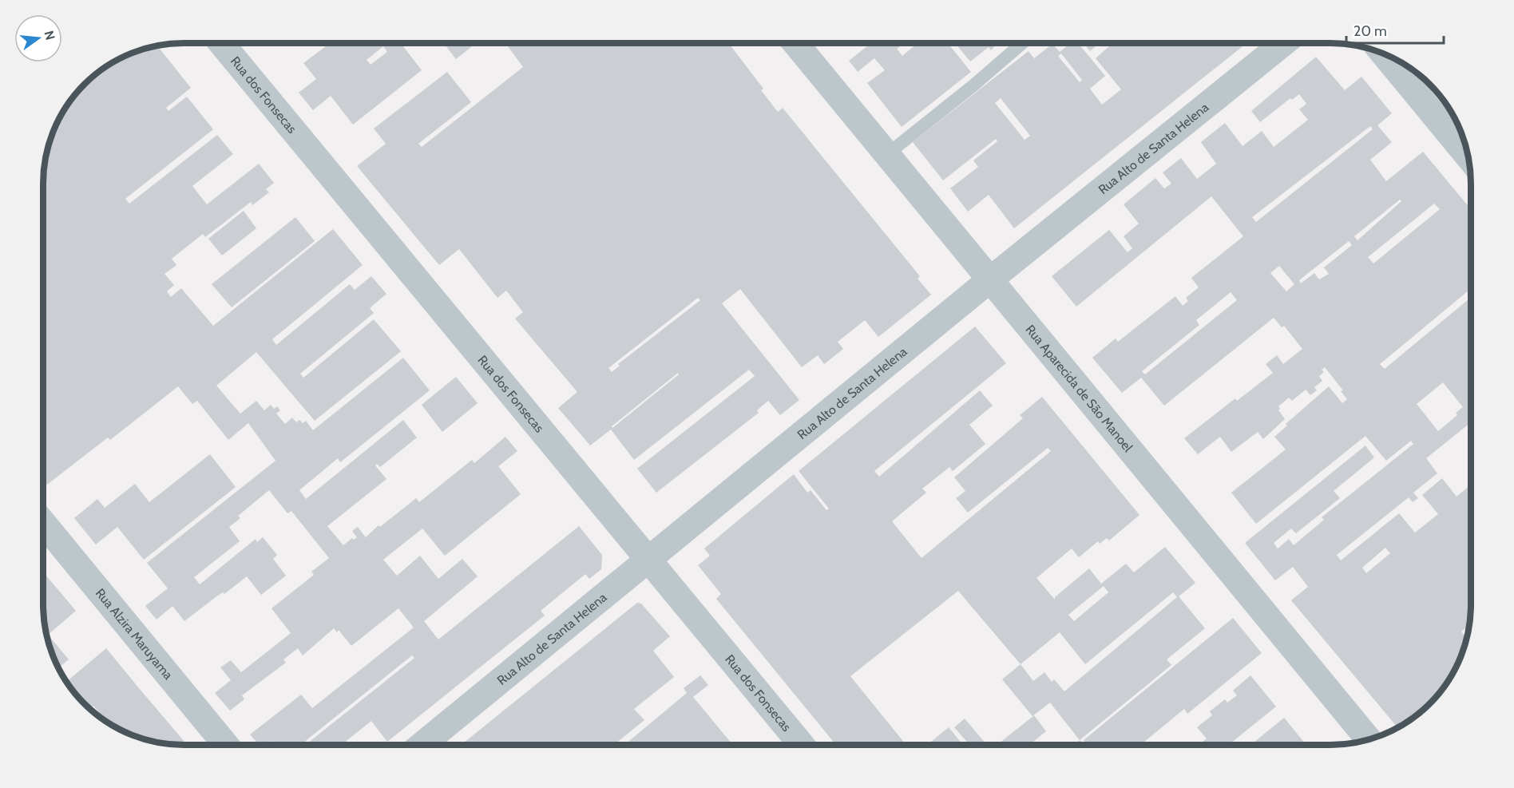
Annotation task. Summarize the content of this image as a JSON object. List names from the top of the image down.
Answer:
{
  "streets": {
    "street": [
      "Rua dos Fonsecas",
      "Rua Alto de Santa Helena",
      "Rua Aparecida de São Manoel",
      "Rua Alzira Maruyama"
    ]
  },
  "crossings": [
    ["Rua dos Fonsecas", "Rua Alto de Santa Helena"],
    ["Rua Alto de Santa Helena", "Rua Aparecida de São Manoel"]
  ],
  "scale_bar": "20 m",
  "north": "right"
}
